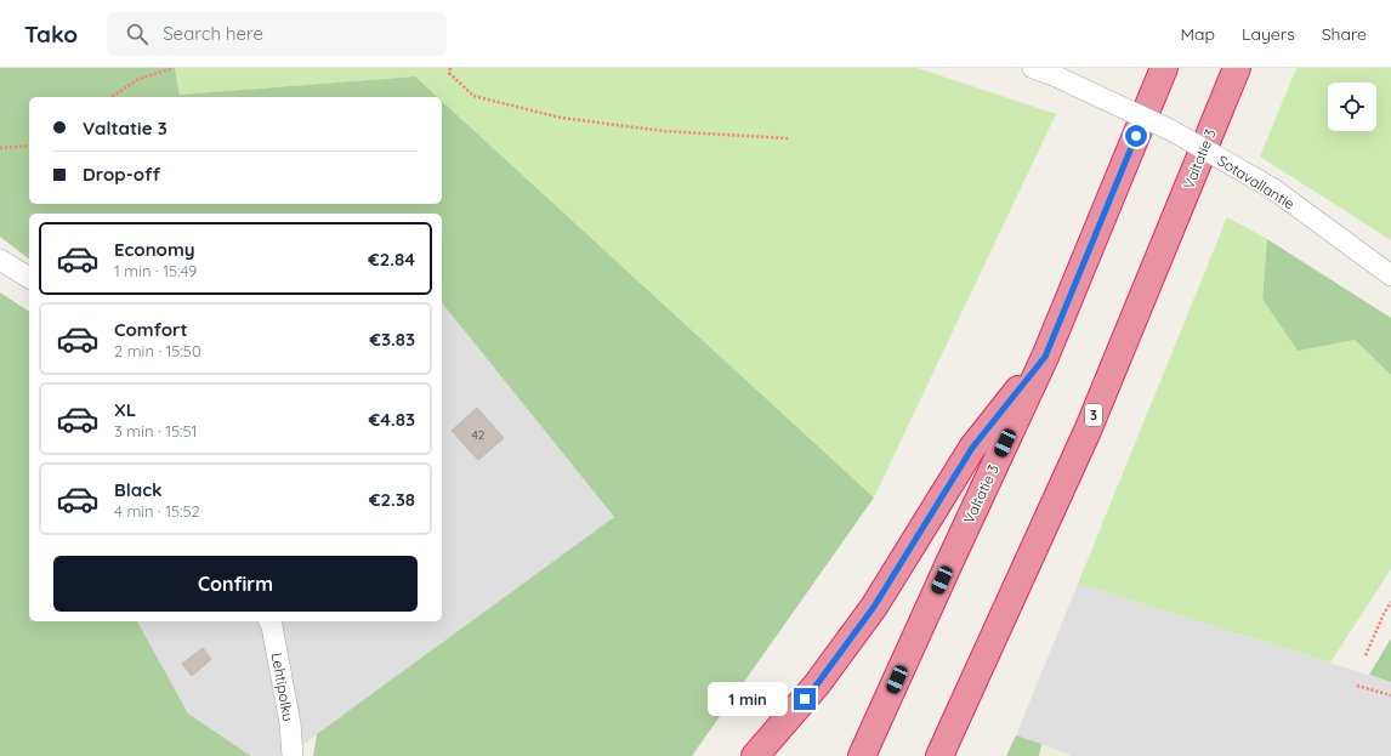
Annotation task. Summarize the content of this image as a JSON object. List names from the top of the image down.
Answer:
{
  "streets": {
    "highway": ["Valtatie 3", "3"],
    "street": ["Sotavallantie", "Lehtipolku"]
  },
  "house_numbers": ["42"],
  "page": {
    "header": "Tako",
    "search": "Search here",
    "nav": ["Map", "Layers", "Share"],
    "banner": ["Valtatie 3", "Drop-off"],
    "list": [
      {
        "name": "Economy",
        "note": "1 min · 15:49",
        "value": "€2.84"
      },
      {
        "name": "Comfort",
        "note": "2 min · 15:50",
        "value": "€3.83"
      },
      {
        "name": "XL",
        "note": "3 min · 15:51",
        "value": "€4.83"
      },
      {
        "name": "Black",
        "note": "4 min · 15:52",
        "value": "€2.38"
      }
    ],
    "buttons": "Confirm",
    "bubble": "1 min"
  }
}
